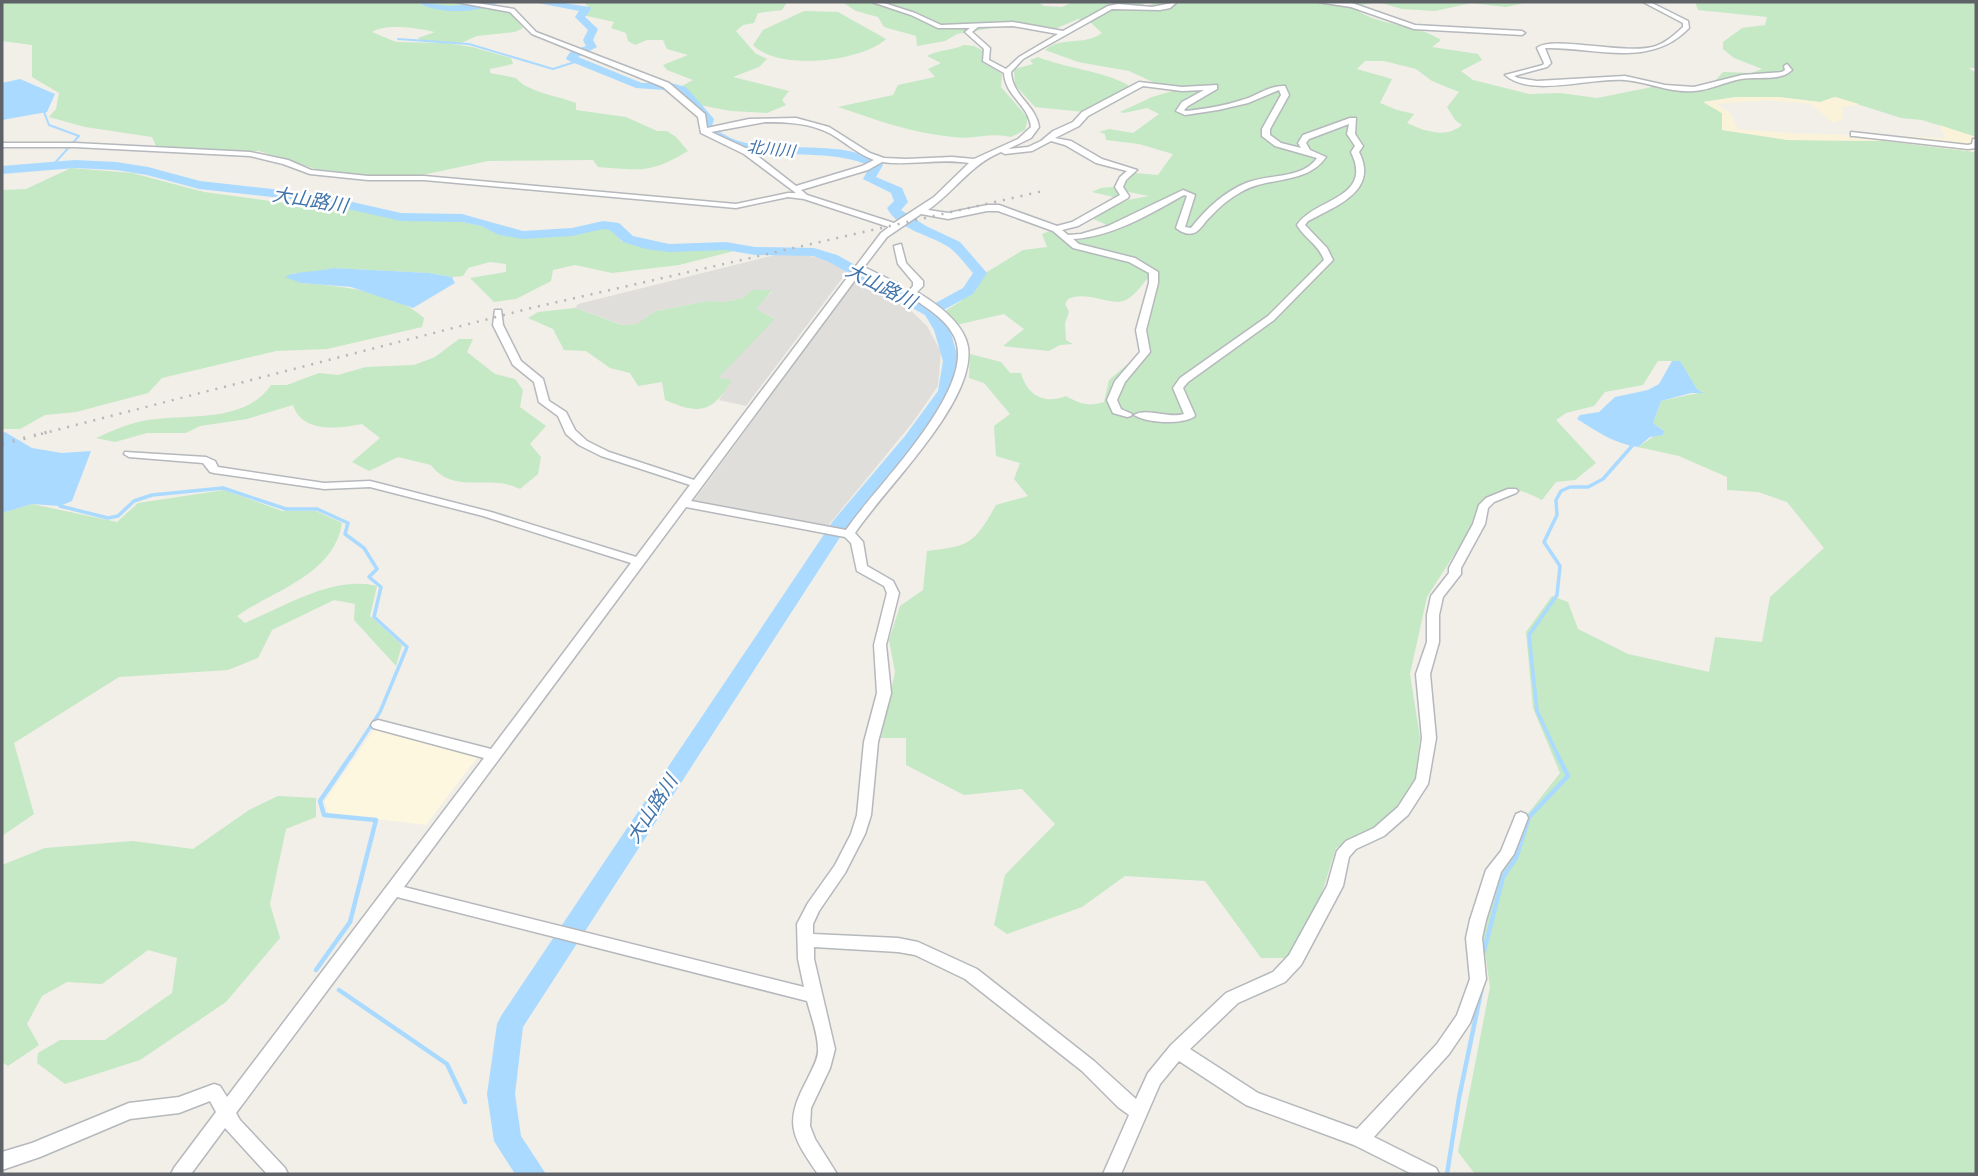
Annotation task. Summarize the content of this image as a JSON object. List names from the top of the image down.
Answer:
{
  "water": ["北川川", "大山路川"]
}
